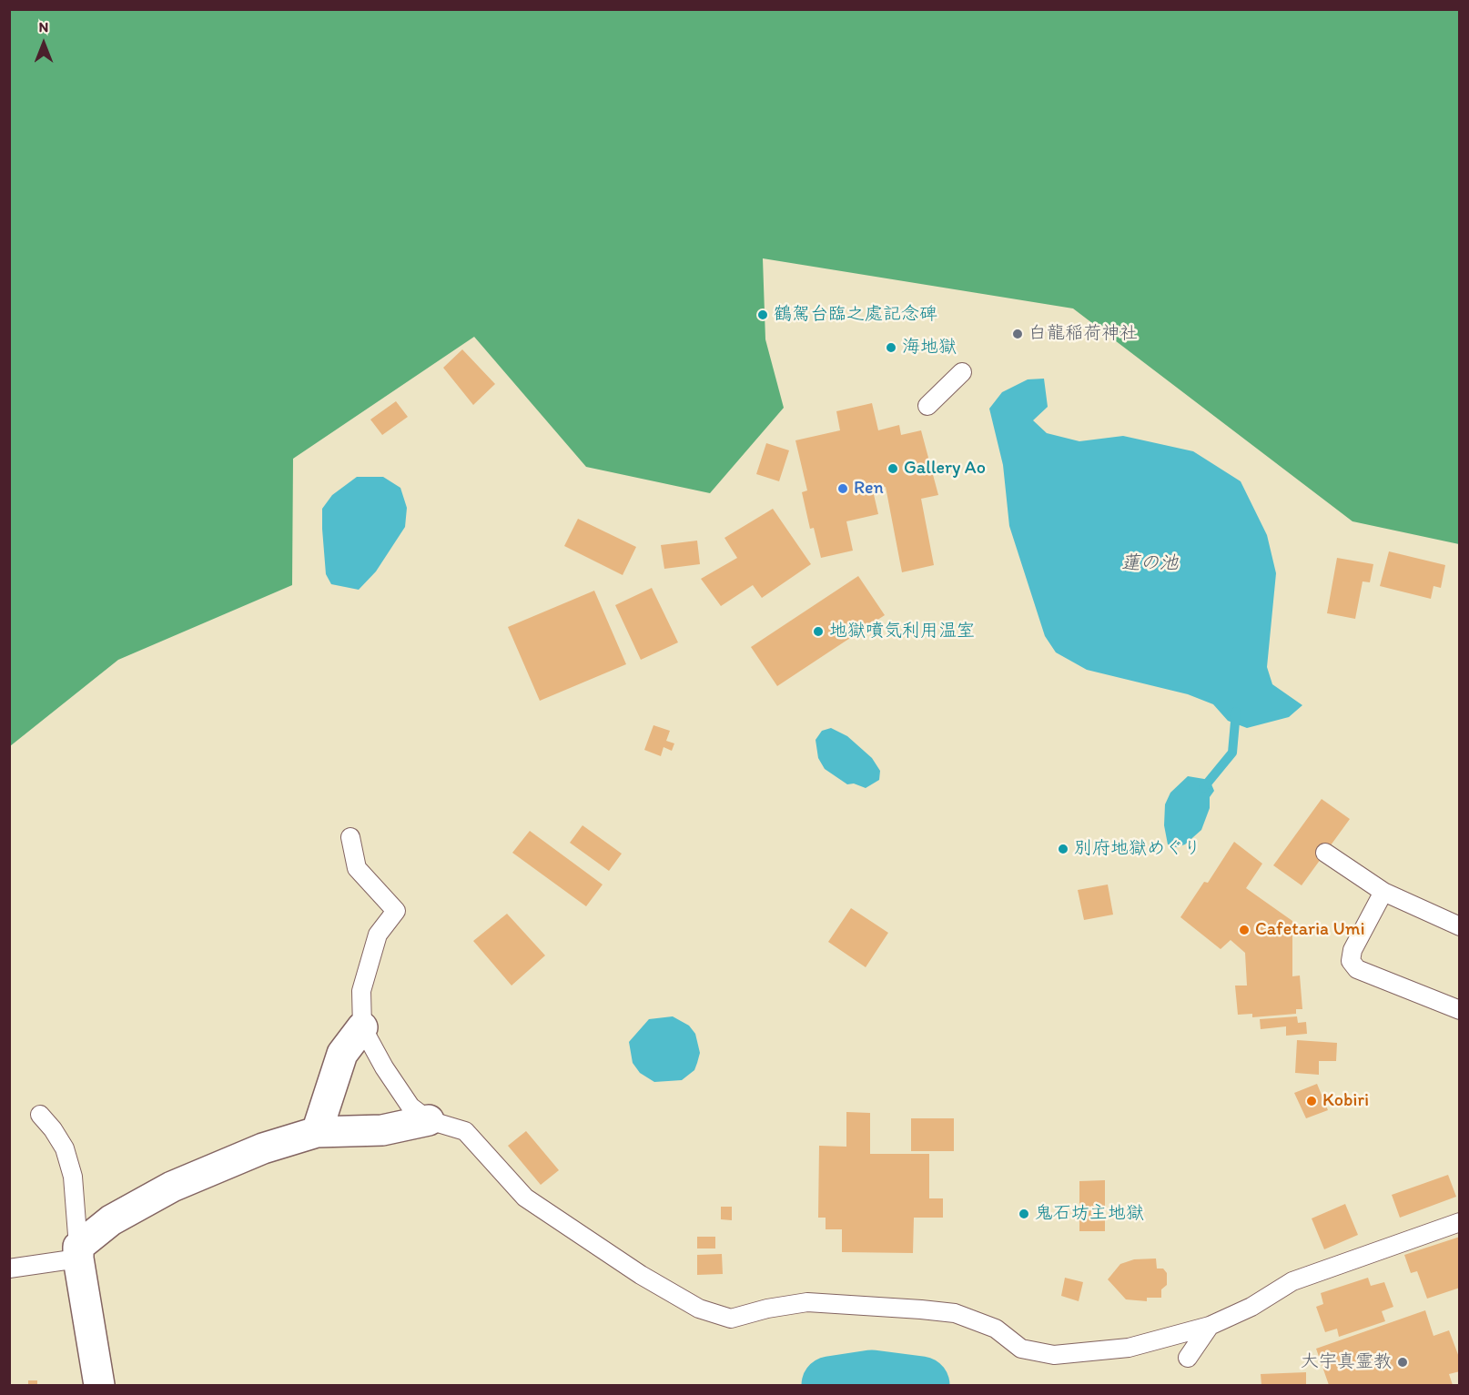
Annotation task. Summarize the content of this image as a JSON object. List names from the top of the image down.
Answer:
{
  "water": ["蓮の池"],
  "places": [
    "鶴駕台臨之處記念碑",
    "白龍稲荷神社",
    "海地獄",
    "Gallery Ao",
    "Ren",
    "地獄噴気利用温室",
    "別府地獄めぐり",
    "Cafetaria Umi",
    "Kobiri",
    "鬼石坊主地獄",
    "大宇真霊教"
  ],
  "north": "top"
}
